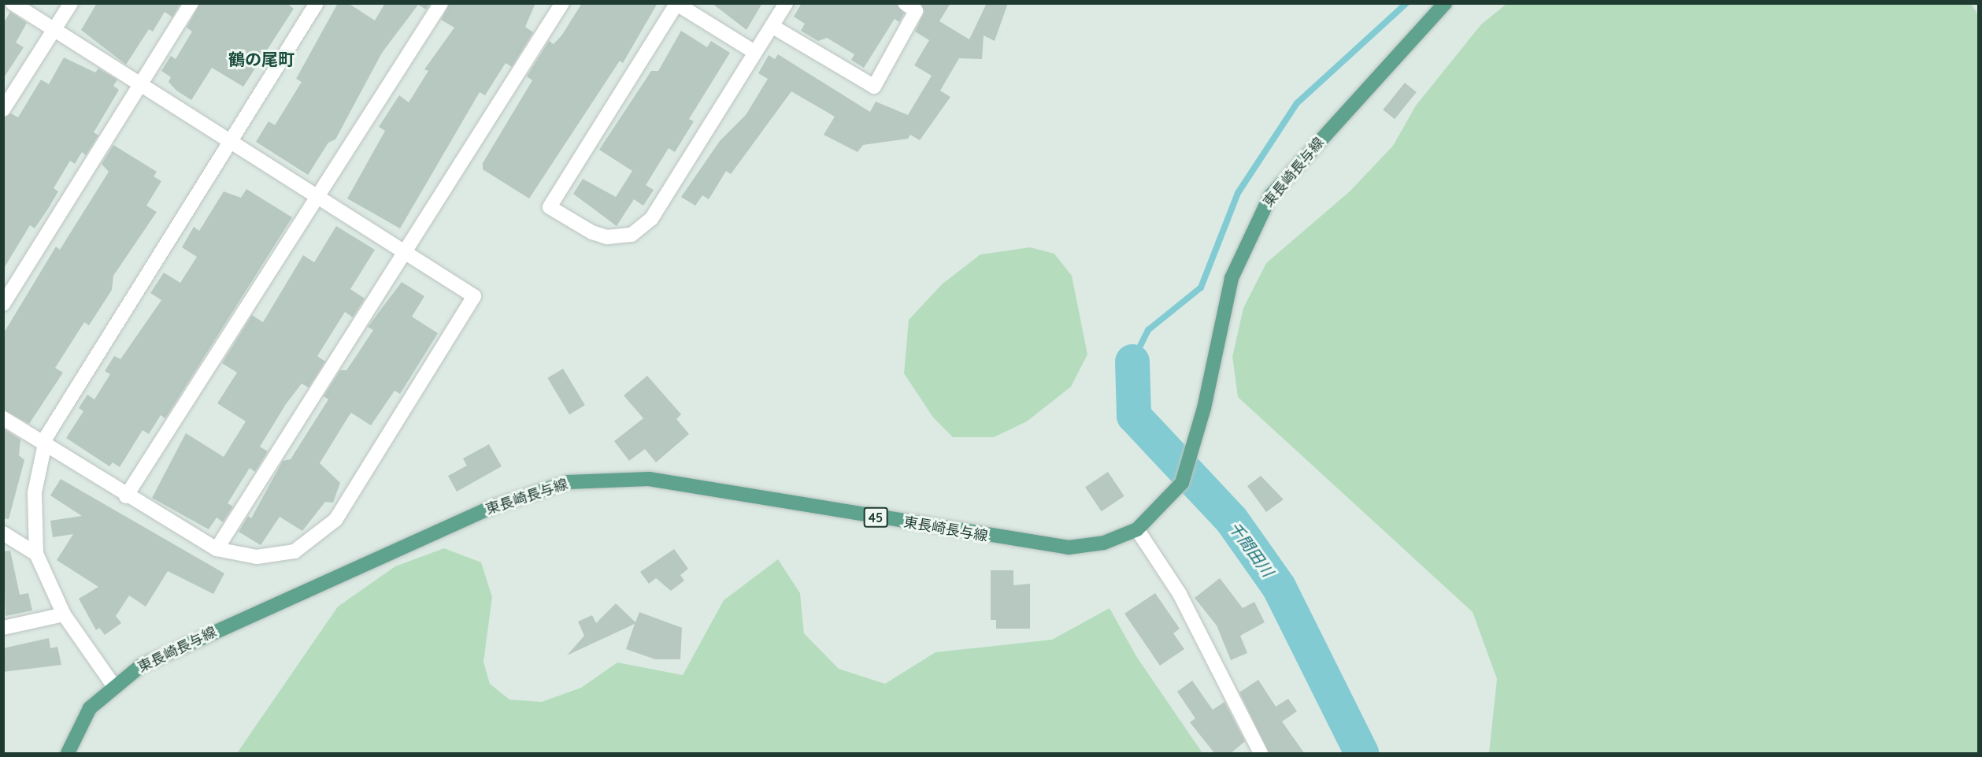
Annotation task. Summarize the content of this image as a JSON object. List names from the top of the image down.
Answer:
{
  "streets": {
    "main road": ["東長崎長与線", "45"]
  },
  "districts": ["鶴の尾町"],
  "water": ["千間田川"]
}
